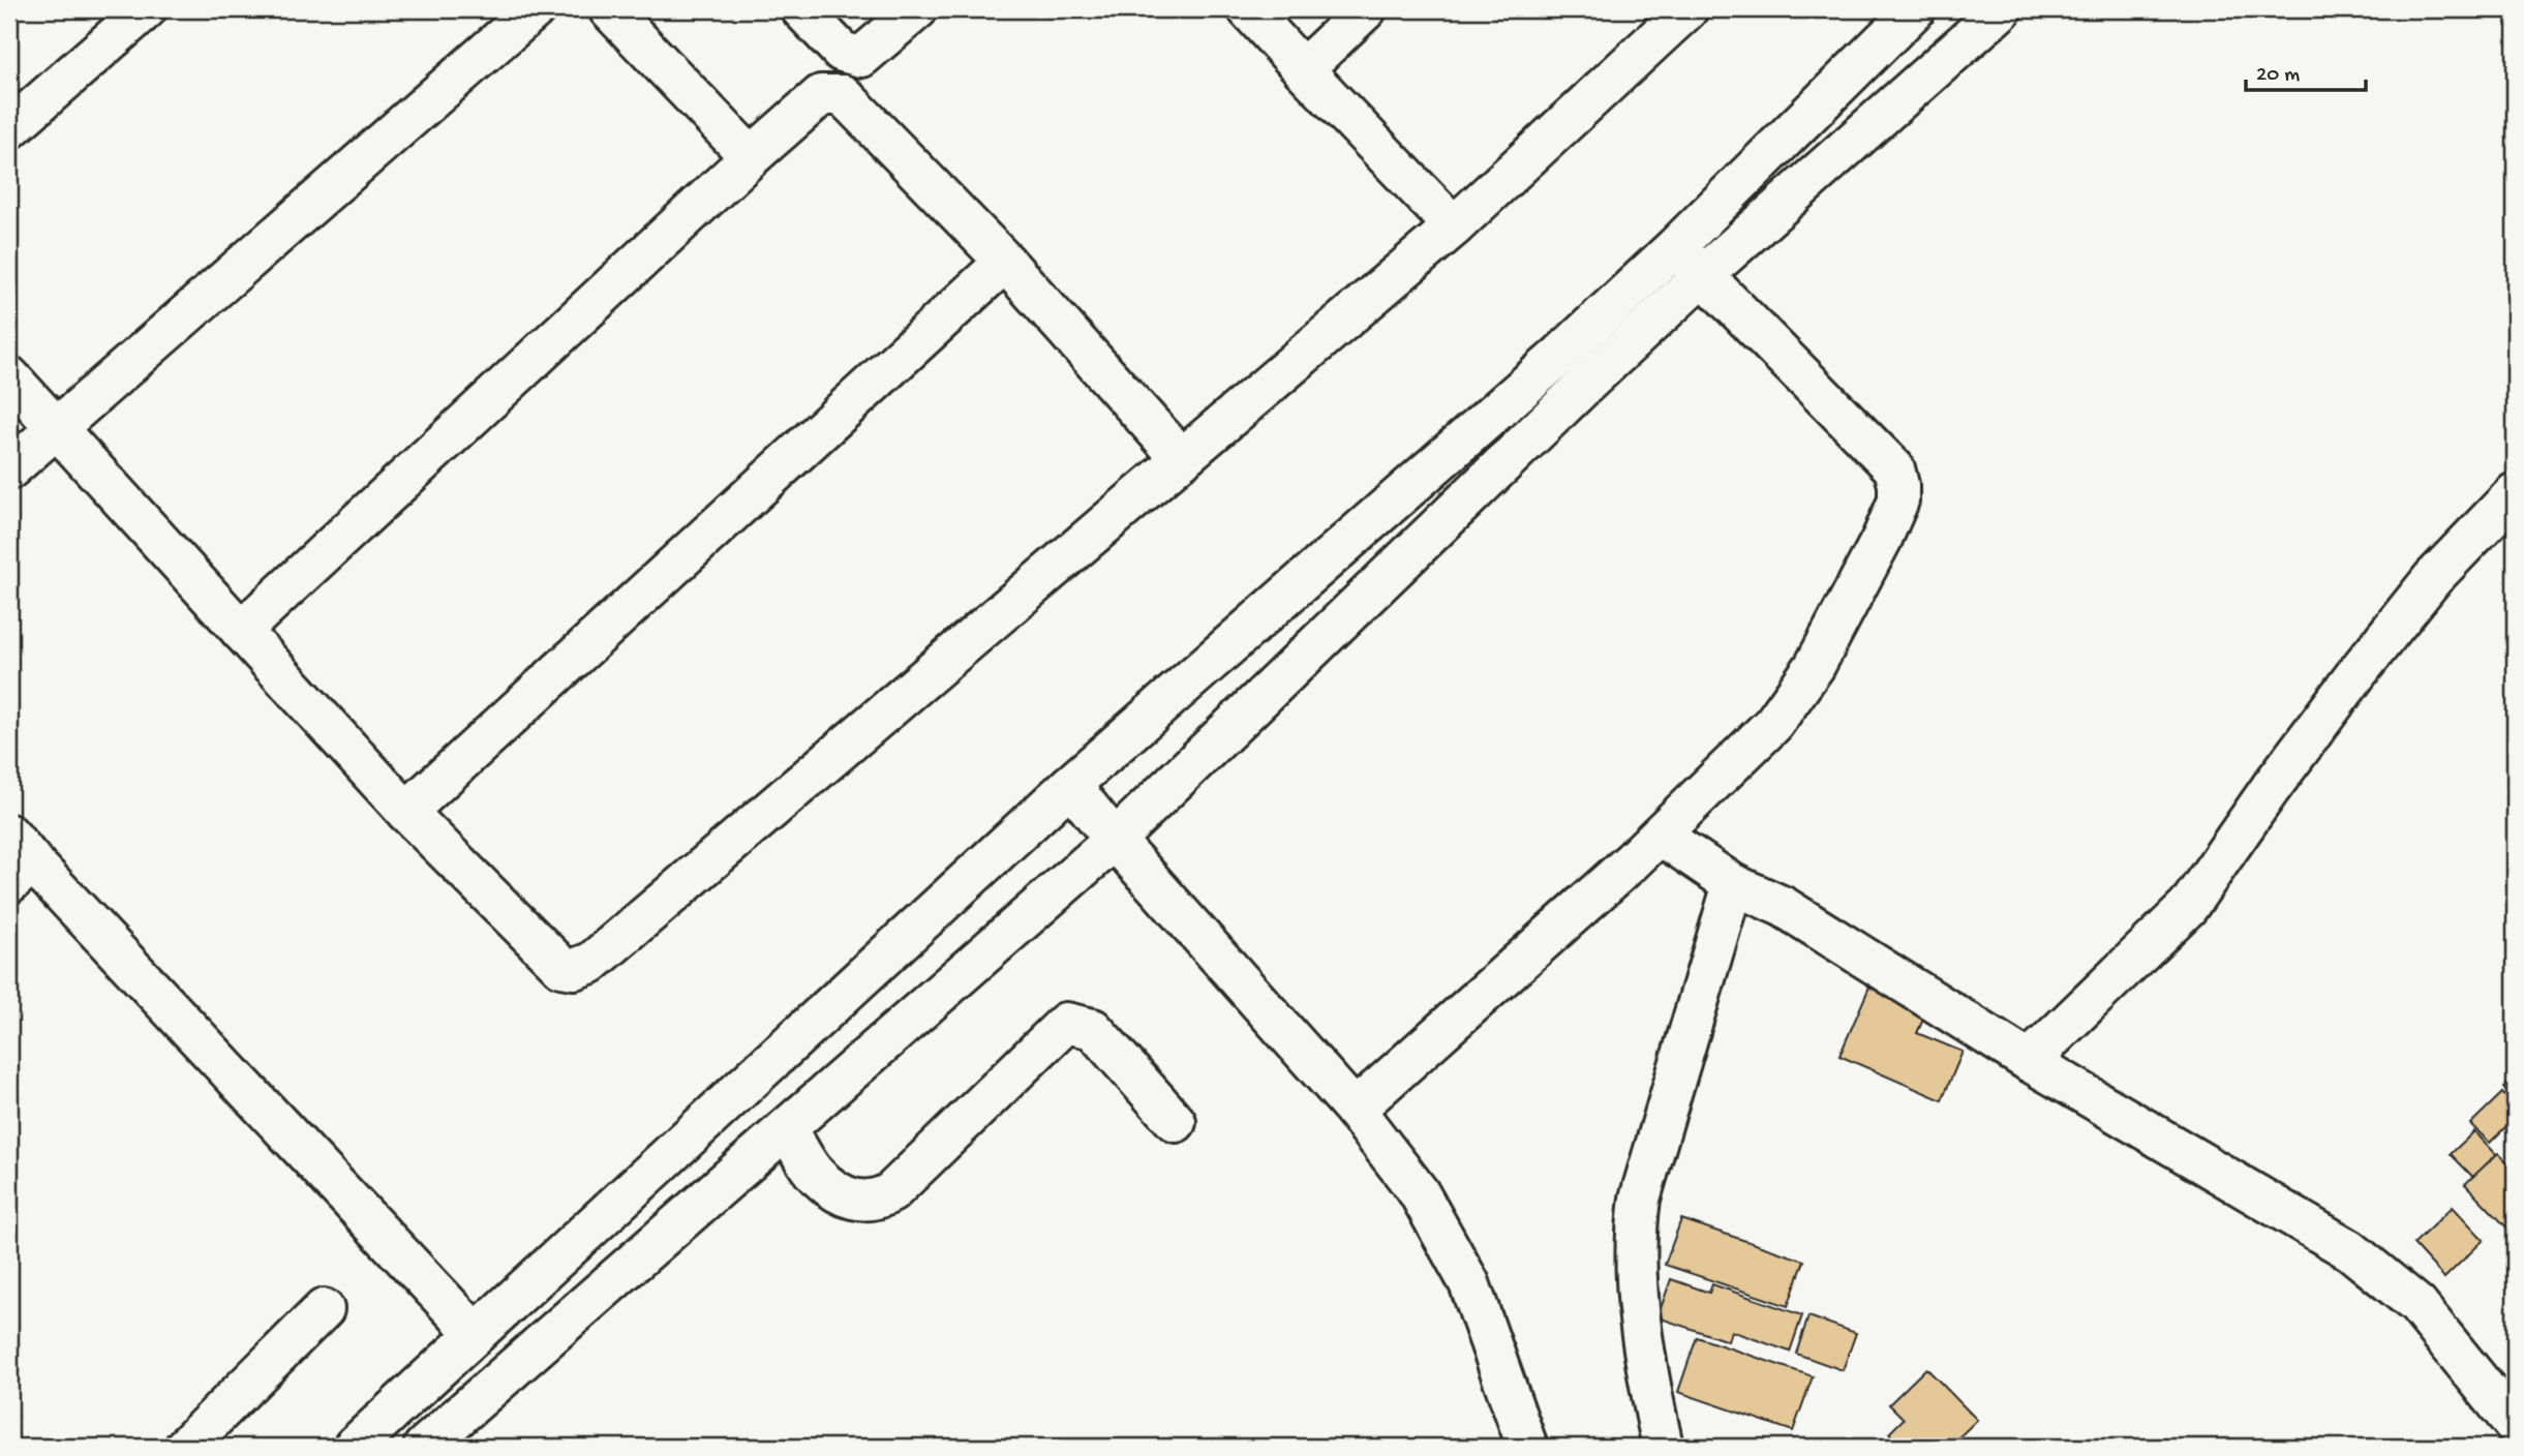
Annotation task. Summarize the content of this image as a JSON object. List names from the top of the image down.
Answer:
{
  "scale_bar": "20 m"
}
